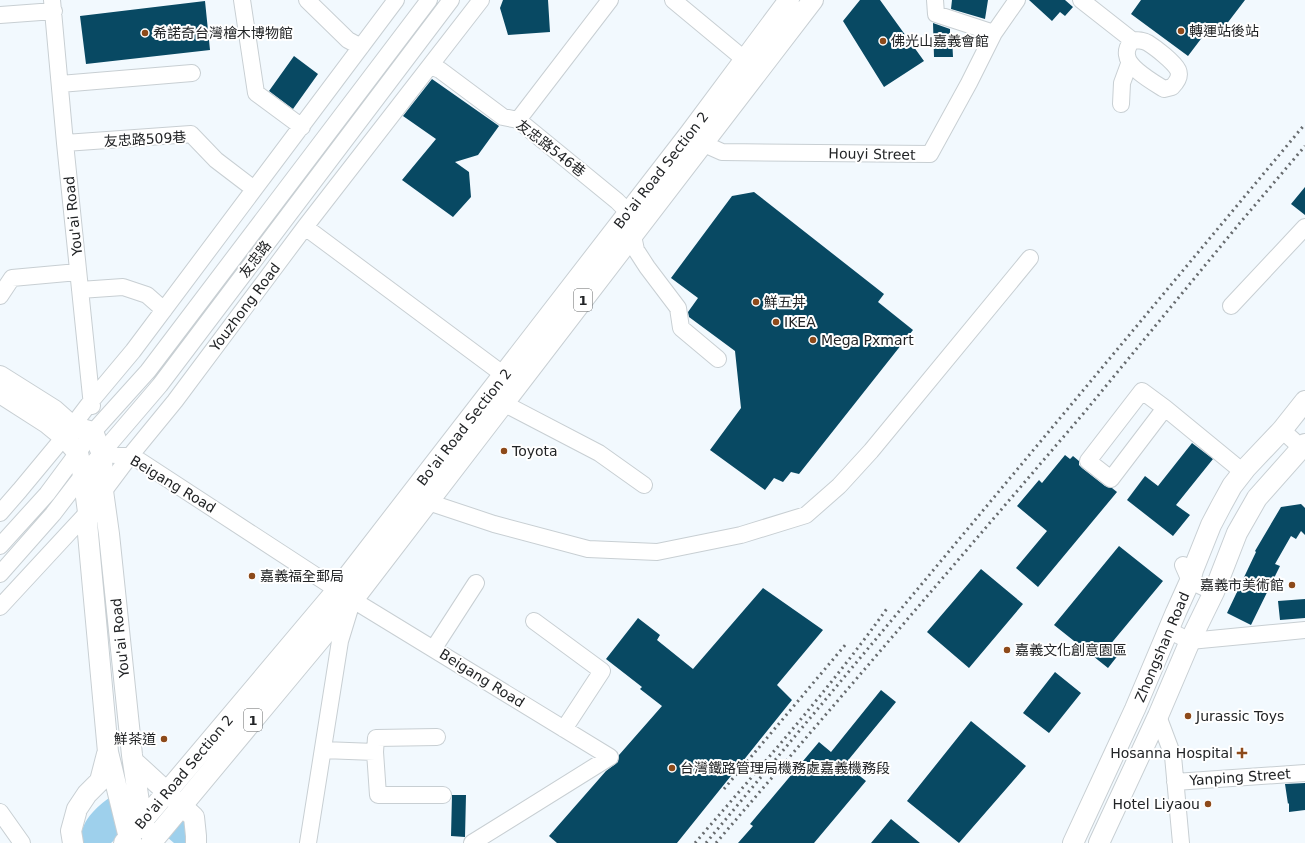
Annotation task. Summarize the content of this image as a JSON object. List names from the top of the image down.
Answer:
{
  "streets": {
    "main road": [
      "Bo'ai Road Section 2",
      "You'ai Road",
      "1",
      "Zhongshan Road"
    ],
    "street": [
      "友忠路509巷",
      "友忠路546巷",
      "Houyi Street",
      "友忠路",
      "Youzhong Road",
      "Beigang Road",
      "Yanping Street"
    ]
  },
  "crossings": [
    ["友忠路509巷", "You'ai Road"],
    ["友忠路546巷", "Bo'ai Road Section 2"],
    ["友忠路546巷", "Youzhong Road"],
    ["Houyi Street", "Bo'ai Road Section 2"],
    ["Bo'ai Road Section 2", "You'ai Road"],
    ["Bo'ai Road Section 2", "Beigang Road"],
    ["You'ai Road", "友忠路"],
    ["You'ai Road", "Youzhong Road"],
    ["You'ai Road", "Beigang Road"],
    ["友忠路", "Beigang Road"],
    ["Youzhong Road", "Beigang Road"]
  ],
  "places": {
    "other": [
      "轉運站後站",
      "希諾奇台灣檜木博物館",
      "佛光山嘉義會館",
      "鮮五丼",
      "IKEA",
      "Mega Pxmart",
      "Toyota",
      "嘉義福全郵局",
      "嘉義市美術館",
      "嘉義文化創意園區",
      "Jurassic Toys",
      "鮮茶道",
      "台灣鐵路管理局機務處嘉義機務段",
      "Hotel Liyaou"
    ],
    "health": ["Hosanna Hospital"]
  }
}
